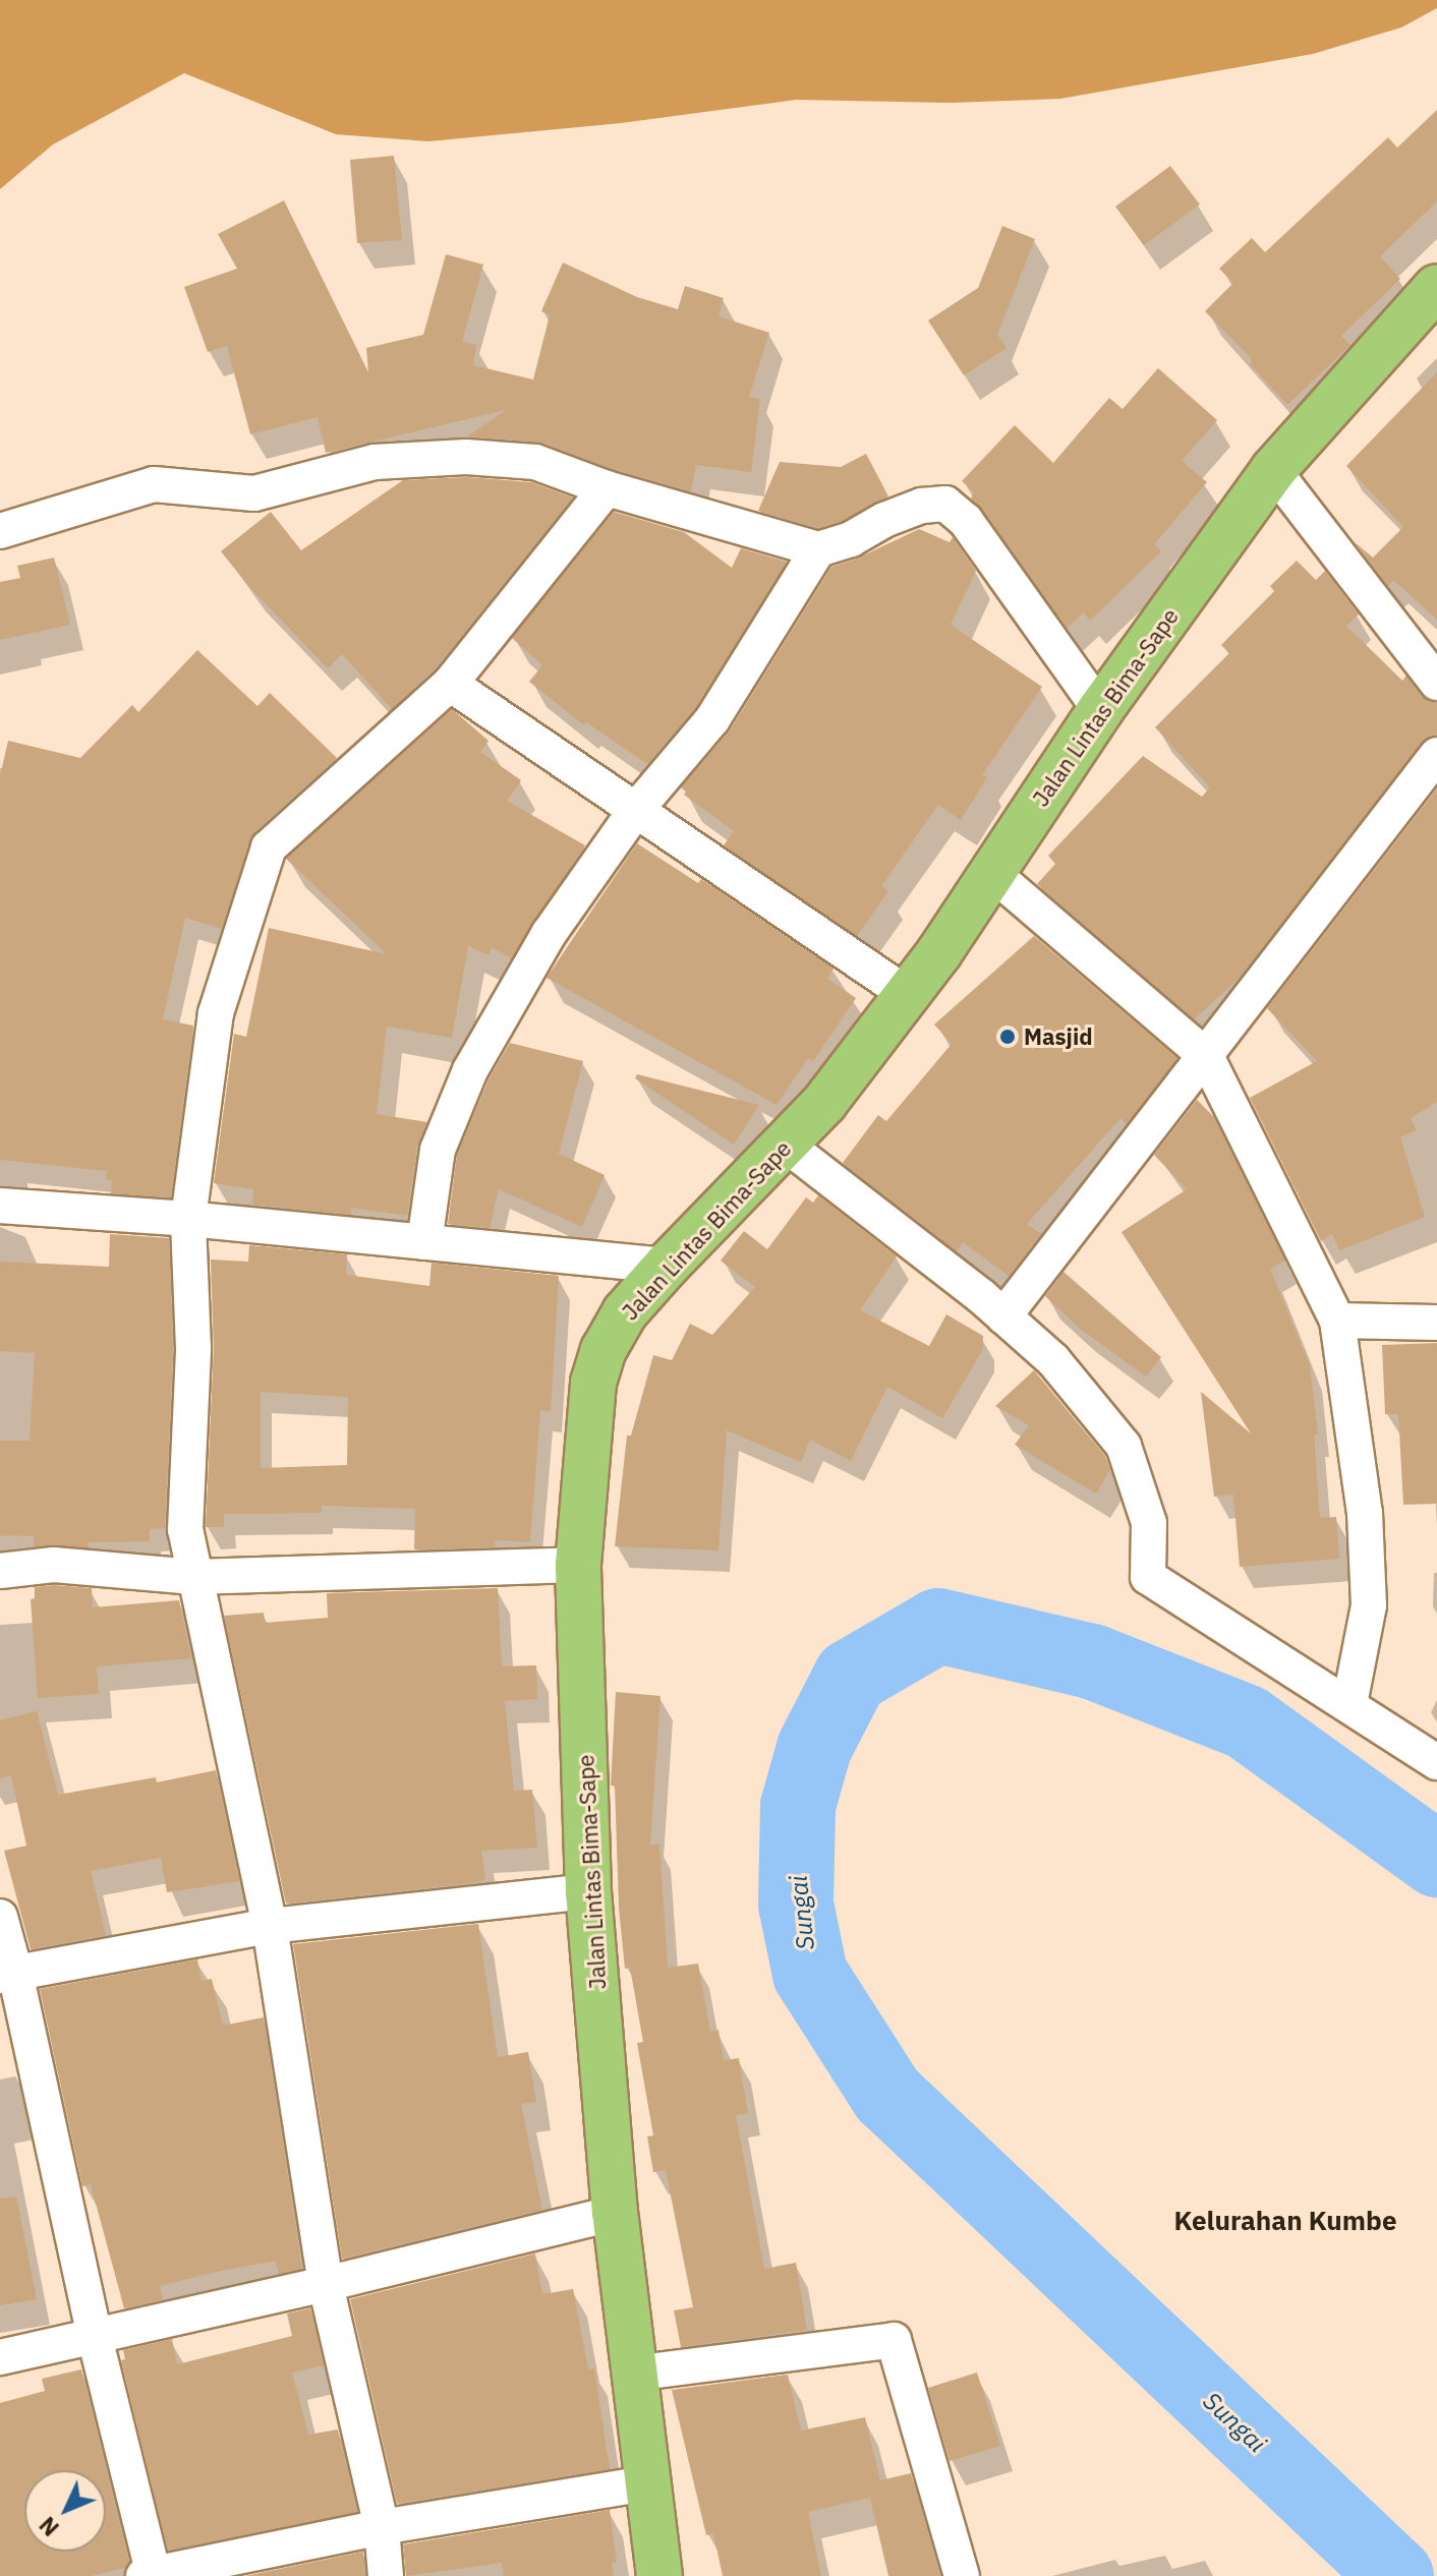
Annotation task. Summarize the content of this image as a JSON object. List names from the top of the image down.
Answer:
{
  "streets": {
    "highway": ["Jalan Lintas Bima-Sape"]
  },
  "districts": ["Kelurahan Kumbe"],
  "water": ["Sungai"],
  "places": ["Masjid"],
  "north": "bottom left"
}
